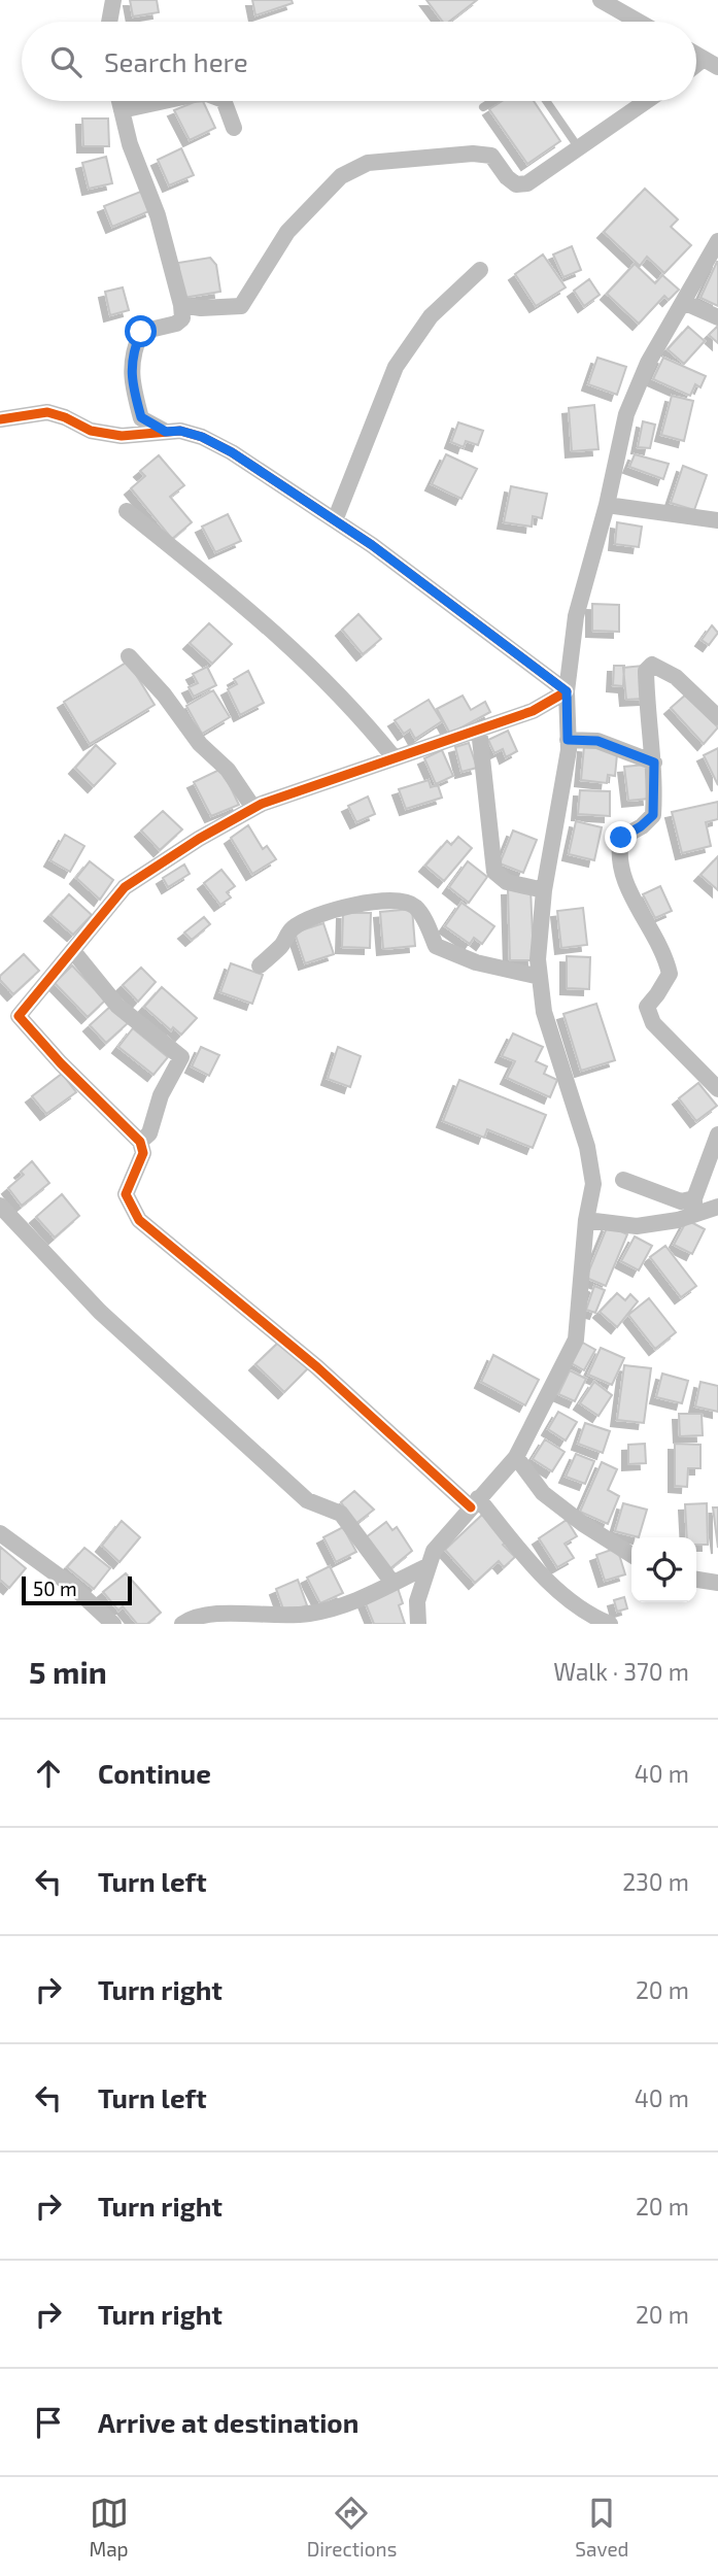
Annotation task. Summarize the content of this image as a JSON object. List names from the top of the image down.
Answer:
{
  "scale_bar": "50 m",
  "page": {
    "search": "Search here",
    "scale": "50 m",
    "heading": ["5 min", "Walk · 370 m"],
    "list": [
      ["Continue", "40 m"],
      ["Turn left", "230 m"],
      ["Turn right", "20 m"],
      ["Turn left", "40 m"],
      ["Turn right", "20 m"],
      ["Turn right", "20 m"],
      "Arrive at destination"
    ],
    "nav": ["Map", "Directions", "Saved"]
  }
}
